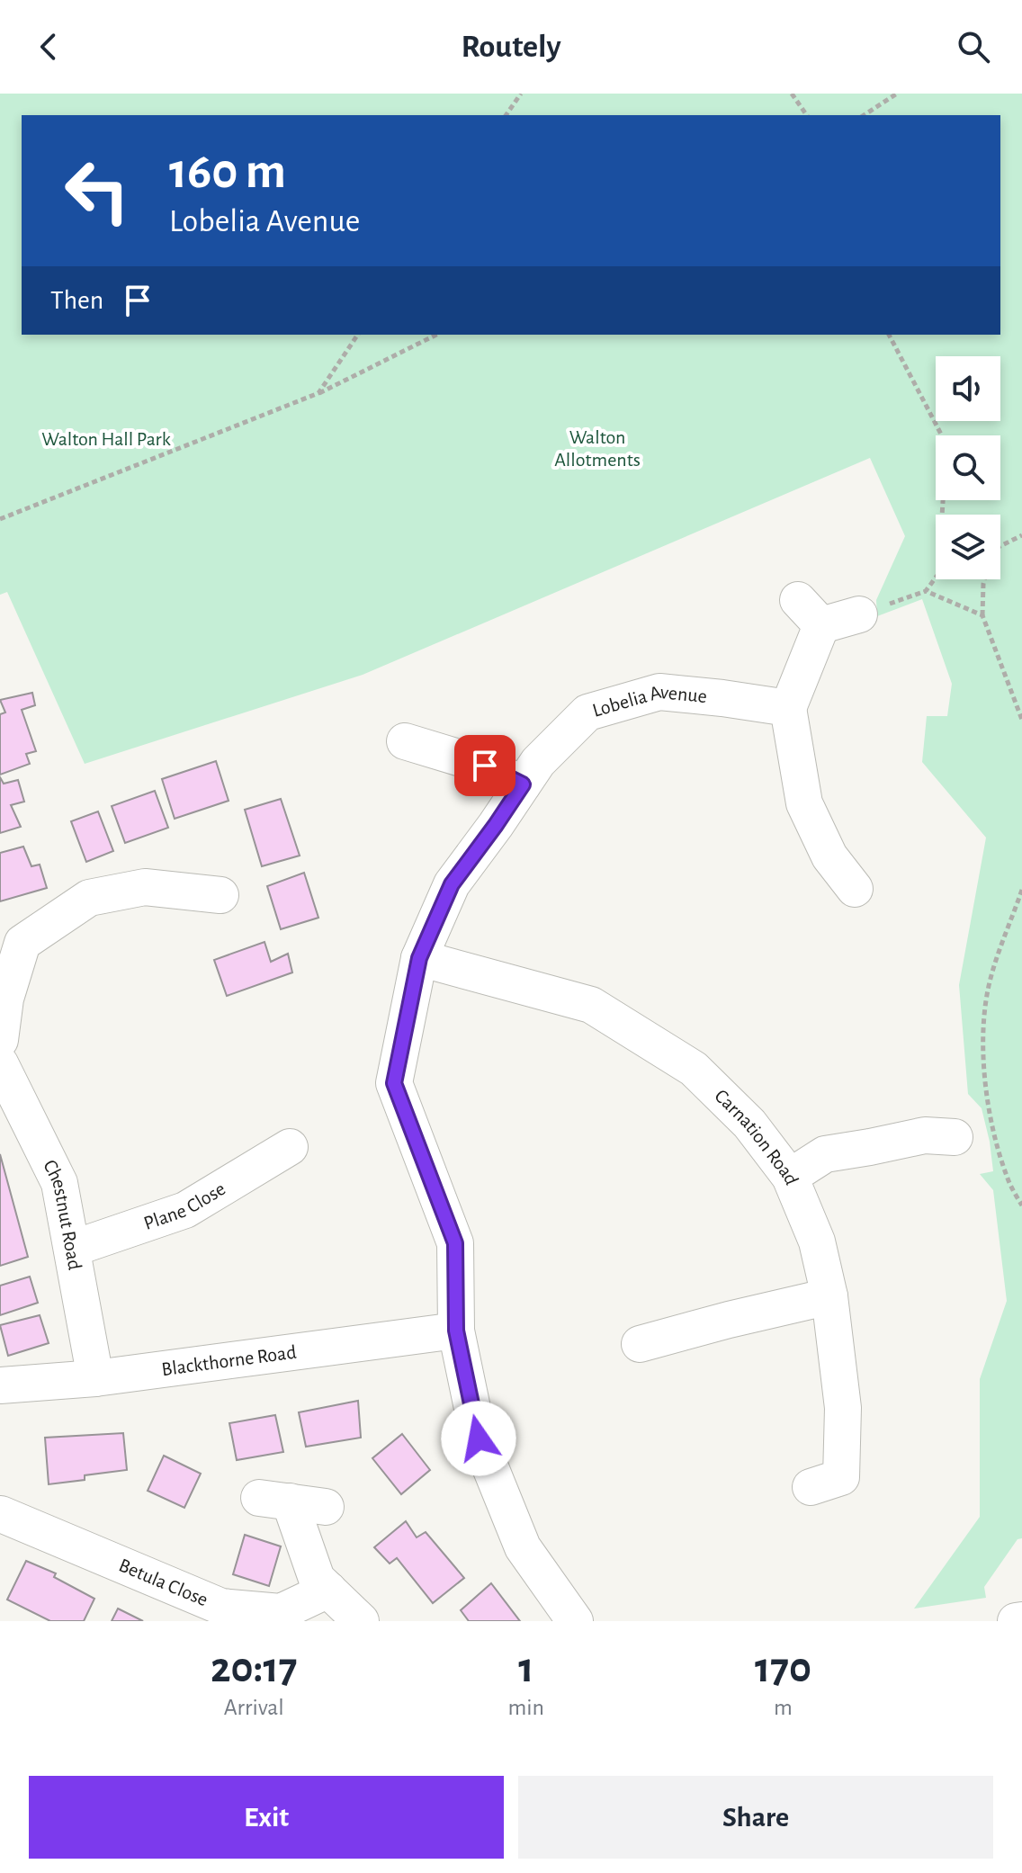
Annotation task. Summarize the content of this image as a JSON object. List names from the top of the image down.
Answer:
{
  "streets": {
    "street": [
      "Lobelia Avenue",
      "Carnation Road",
      "Plane Close",
      "Chestnut Road",
      "Blackthorne Road",
      "Betula Close"
    ]
  },
  "crossings": [
    ["Lobelia Avenue", "Carnation Road"],
    ["Lobelia Avenue", "Blackthorne Road"],
    ["Plane Close", "Chestnut Road"],
    ["Chestnut Road", "Blackthorne Road"]
  ],
  "parks": ["Walton Allotments", "Walton Hall Park"],
  "page": {
    "header": "Routely",
    "turn": ["160 m", "Lobelia Avenue"],
    "then": "Then",
    "eta": [
      "20:17",
      "Arrival",
      "1",
      "min",
      "170",
      "m"
    ],
    "buttons": ["Exit", "Share"]
  }
}
